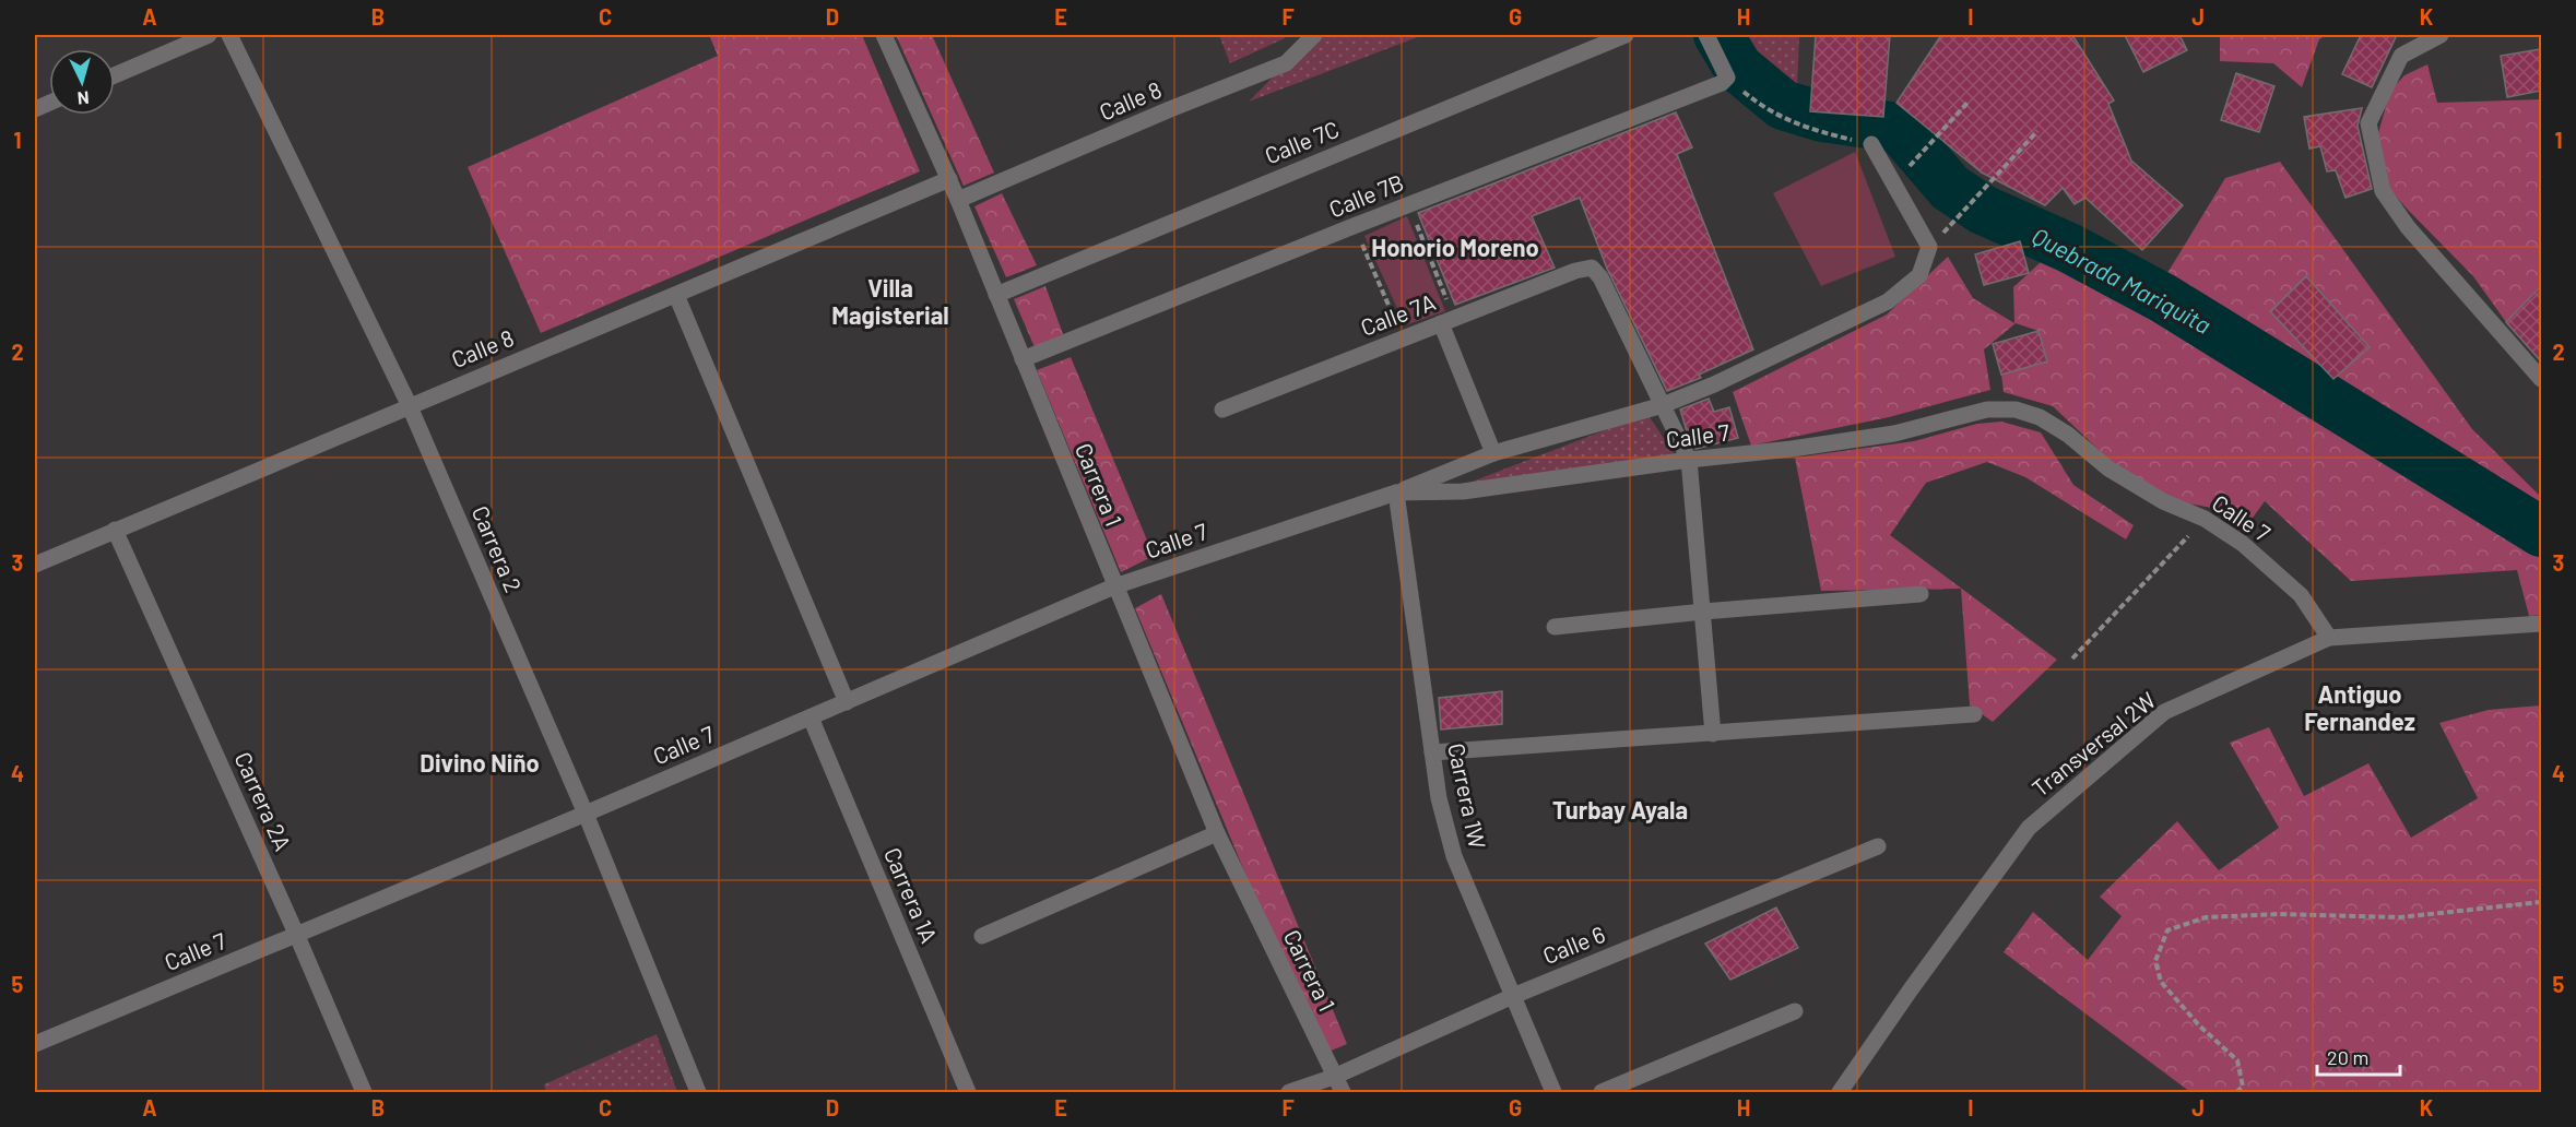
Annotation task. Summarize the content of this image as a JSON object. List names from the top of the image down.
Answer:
{
  "streets": {
    "street": [
      "Calle 8",
      "Calle 7C",
      "Calle 7B",
      "Calle 7A",
      "Calle 7",
      "Carrera 1",
      "Carrera 2",
      "Transversal 2W",
      "Carrera 1W",
      "Carrera 2A",
      "Carrera 1A",
      "Calle 6"
    ]
  },
  "crossings": [
    ["Calle 8", "Carrera 1"],
    ["Calle 8", "Carrera 2"],
    ["Calle 8", "Carrera 2A"],
    ["Calle 7C", "Carrera 1"],
    ["Calle 7B", "Carrera 1"],
    ["Calle 7", "Carrera 1"],
    ["Calle 7", "Carrera 2"],
    ["Calle 7", "Transversal 2W"],
    ["Calle 7", "Carrera 1W"],
    ["Calle 7", "Carrera 2A"],
    ["Calle 7", "Carrera 1A"],
    ["Carrera 1", "Calle 6"],
    ["Carrera 1W", "Calle 6"]
  ],
  "districts": [
    "Honorio Moreno",
    "Villa Magisterial",
    "Antiguo Fernandez",
    "Divino Niño",
    "Turbay Ayala"
  ],
  "water": ["Quebrada Mariquita"],
  "scale_bar": "20 m",
  "north": "bottom",
  "grid": {
    "columns": [
      "A",
      "B",
      "C",
      "D",
      "E",
      "F",
      "G",
      "H",
      "I",
      "J",
      "K"
    ],
    "rows": [
      "1",
      "2",
      "3",
      "4",
      "5"
    ]
  }
}
